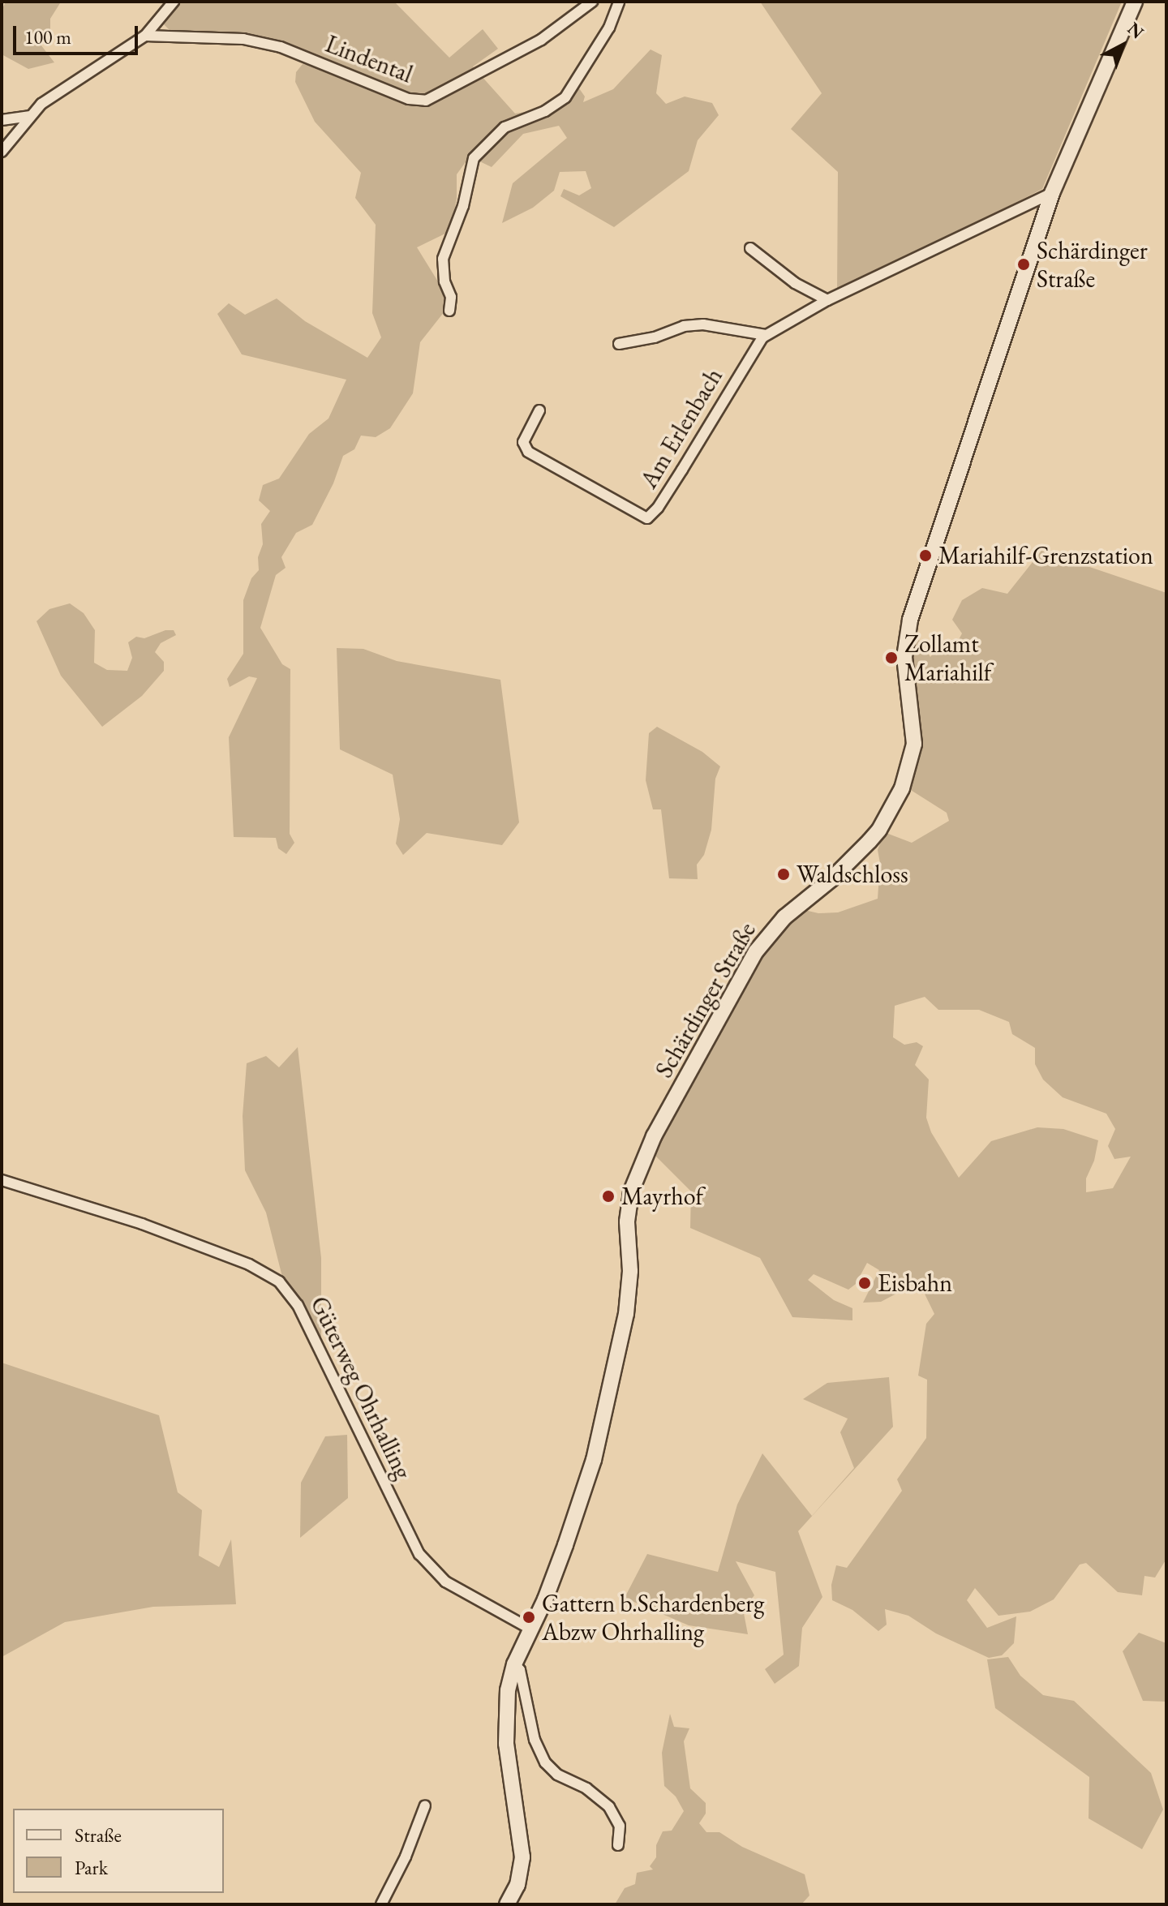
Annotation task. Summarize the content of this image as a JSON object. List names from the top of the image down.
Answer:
{
  "streets": {
    "main road": ["Schärdinger Straße"],
    "street": ["Lindental", "Am Erlenbach", "Güterweg Ohrhalling"]
  },
  "crossings": [
    ["Schärdinger Straße", "Güterweg Ohrhalling"]
  ],
  "places": [
    "Schärdinger Straße",
    "Mariahilf-Grenzstation",
    "Zollamt Mariahilf",
    "Waldschloss",
    "Mayrhof",
    "Eisbahn",
    "Gattern b.Schardenberg Abzw Ohrhalling"
  ],
  "legend": ["Straße", "Park"],
  "scale_bar": "100 m",
  "north": "top right"
}
